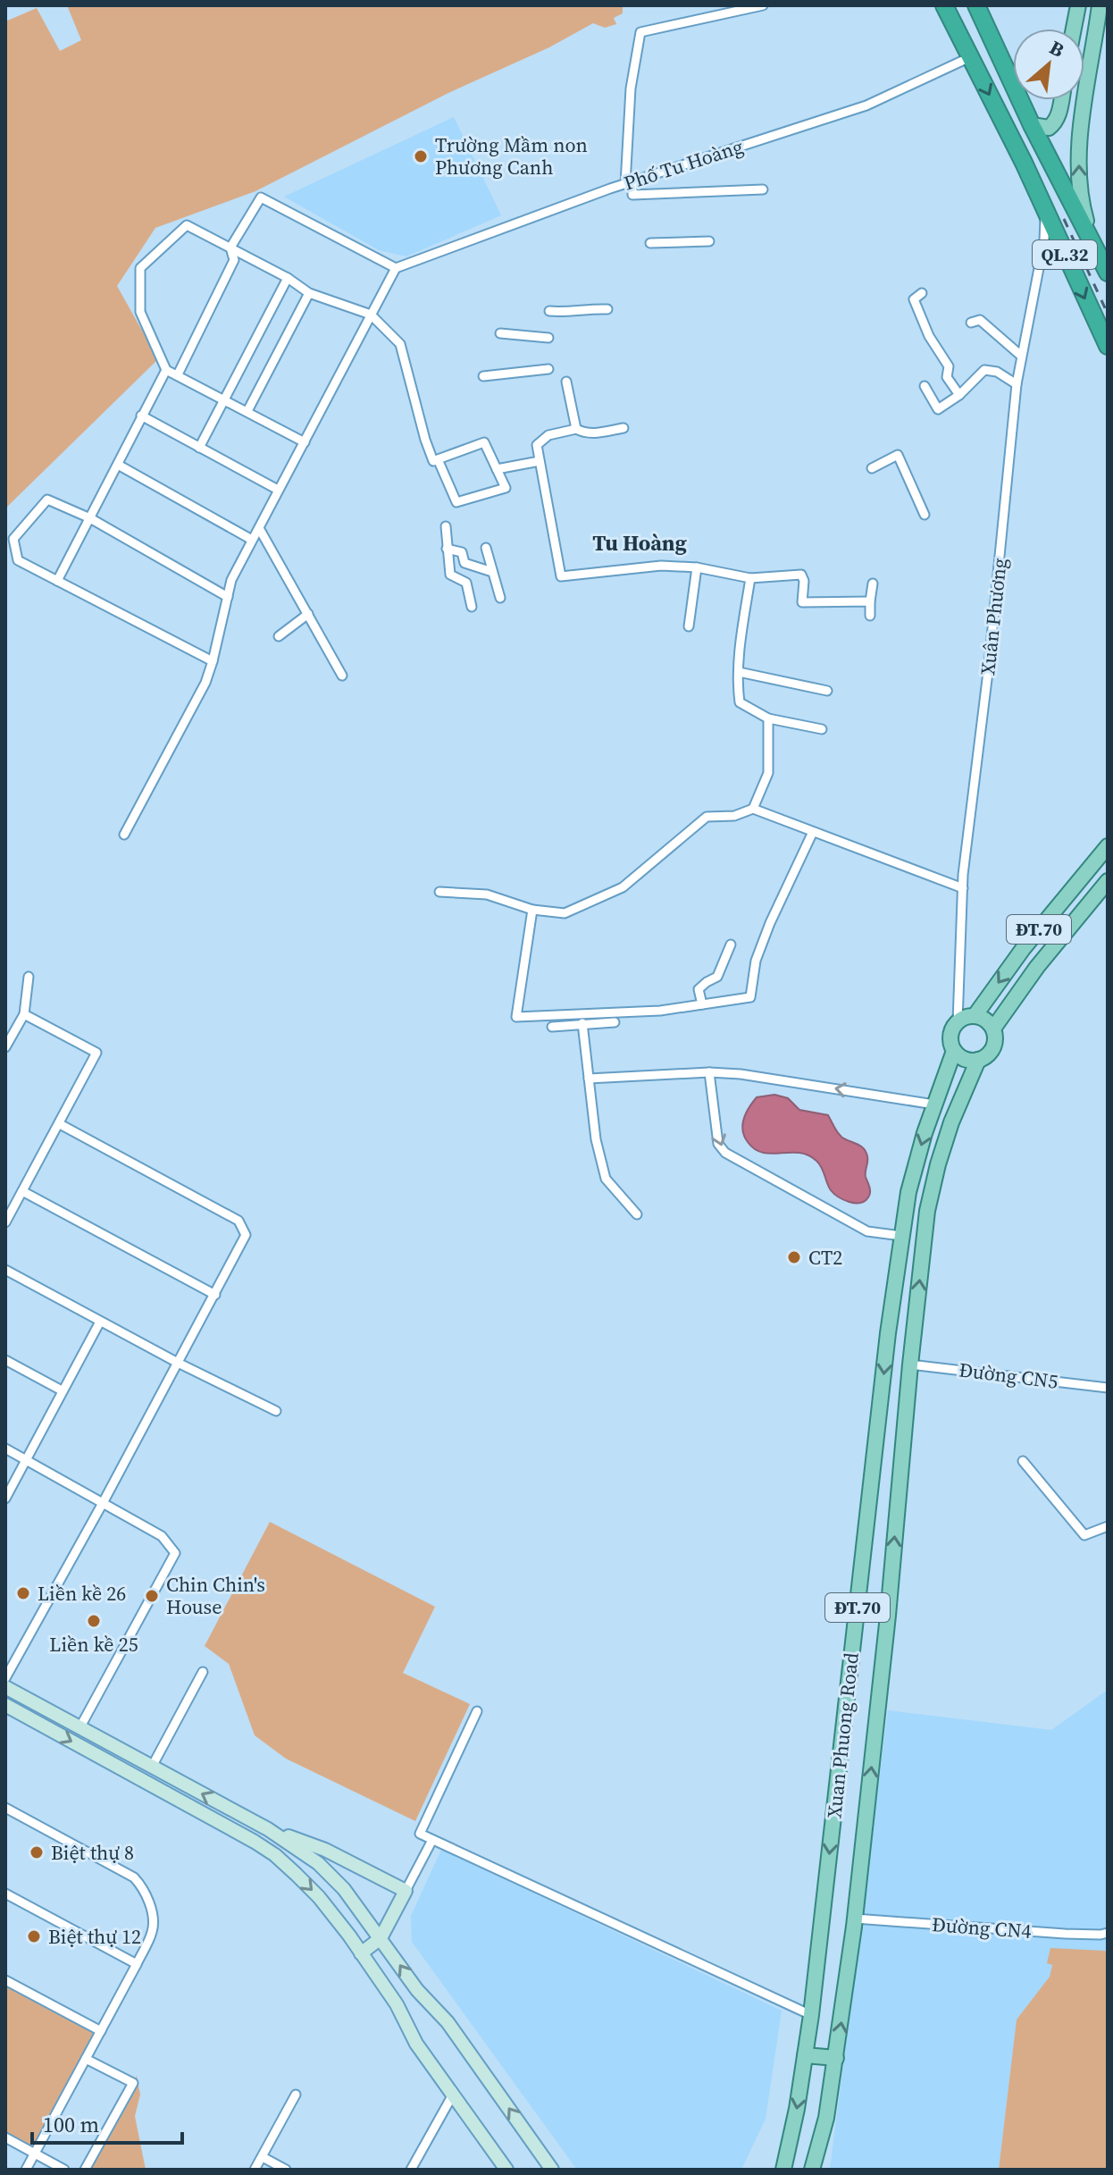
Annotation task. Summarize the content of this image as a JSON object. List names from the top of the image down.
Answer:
{
  "streets": {
    "highway": ["QL.32"],
    "main road": ["ĐT.70", "Xuan Phuong Road"],
    "street": [
      "Phố Tu Hoàng",
      "Xuân Phương",
      "Đường CN5",
      "Đường CN4"
    ]
  },
  "crossings": [
    ["Phố Tu Hoàng", "QL.32"],
    ["QL.32", "Xuân Phương"],
    ["Xuân Phương", "ĐT.70"],
    ["Xuân Phương", "Xuan Phuong Road"],
    ["ĐT.70", "Xuan Phuong Road"],
    ["Đường CN5", "Xuan Phuong Road"],
    ["Xuan Phuong Road", "Đường CN4"]
  ],
  "districts": ["Tu Hoàng"],
  "places": [
    "Trường Mầm non Phương Canh",
    "CT2",
    "Liền kề 26",
    "Chin Chin's House",
    "Liền kề 25",
    "Biệt thự 8",
    "Biệt thự 12"
  ],
  "scale_bar": "100 m",
  "north": "top right"
}
